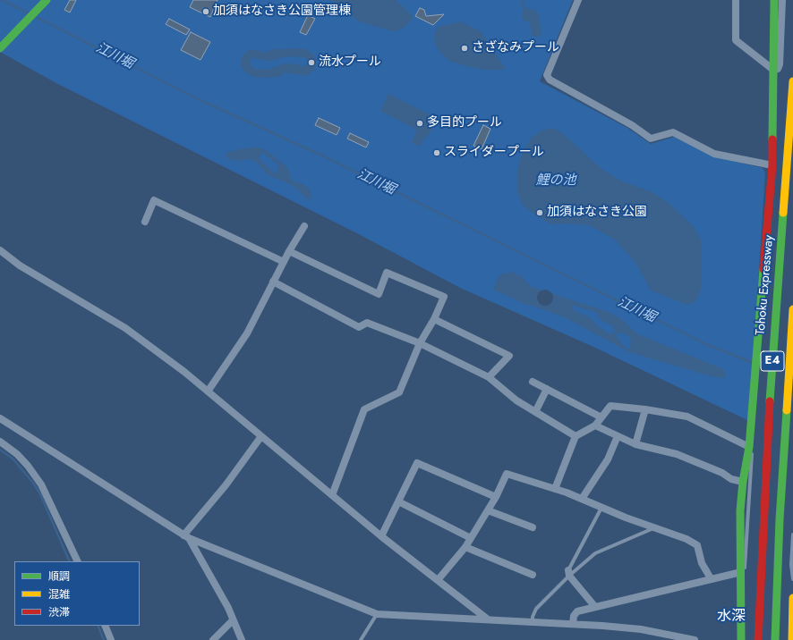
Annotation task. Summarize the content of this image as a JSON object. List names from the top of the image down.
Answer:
{
  "streets": {
    "main road": ["Tohoku Expressway", "E4"]
  },
  "districts": ["水深"],
  "water": ["江川堀", "鯉の池"],
  "places": [
    "加須はなさき公園管理棟",
    "さざなみプール",
    "流水プール",
    "多目的プール",
    "スライダープール",
    "加須はなさき公園"
  ],
  "legend": ["順調", "混雑", "渋滞"]
}
